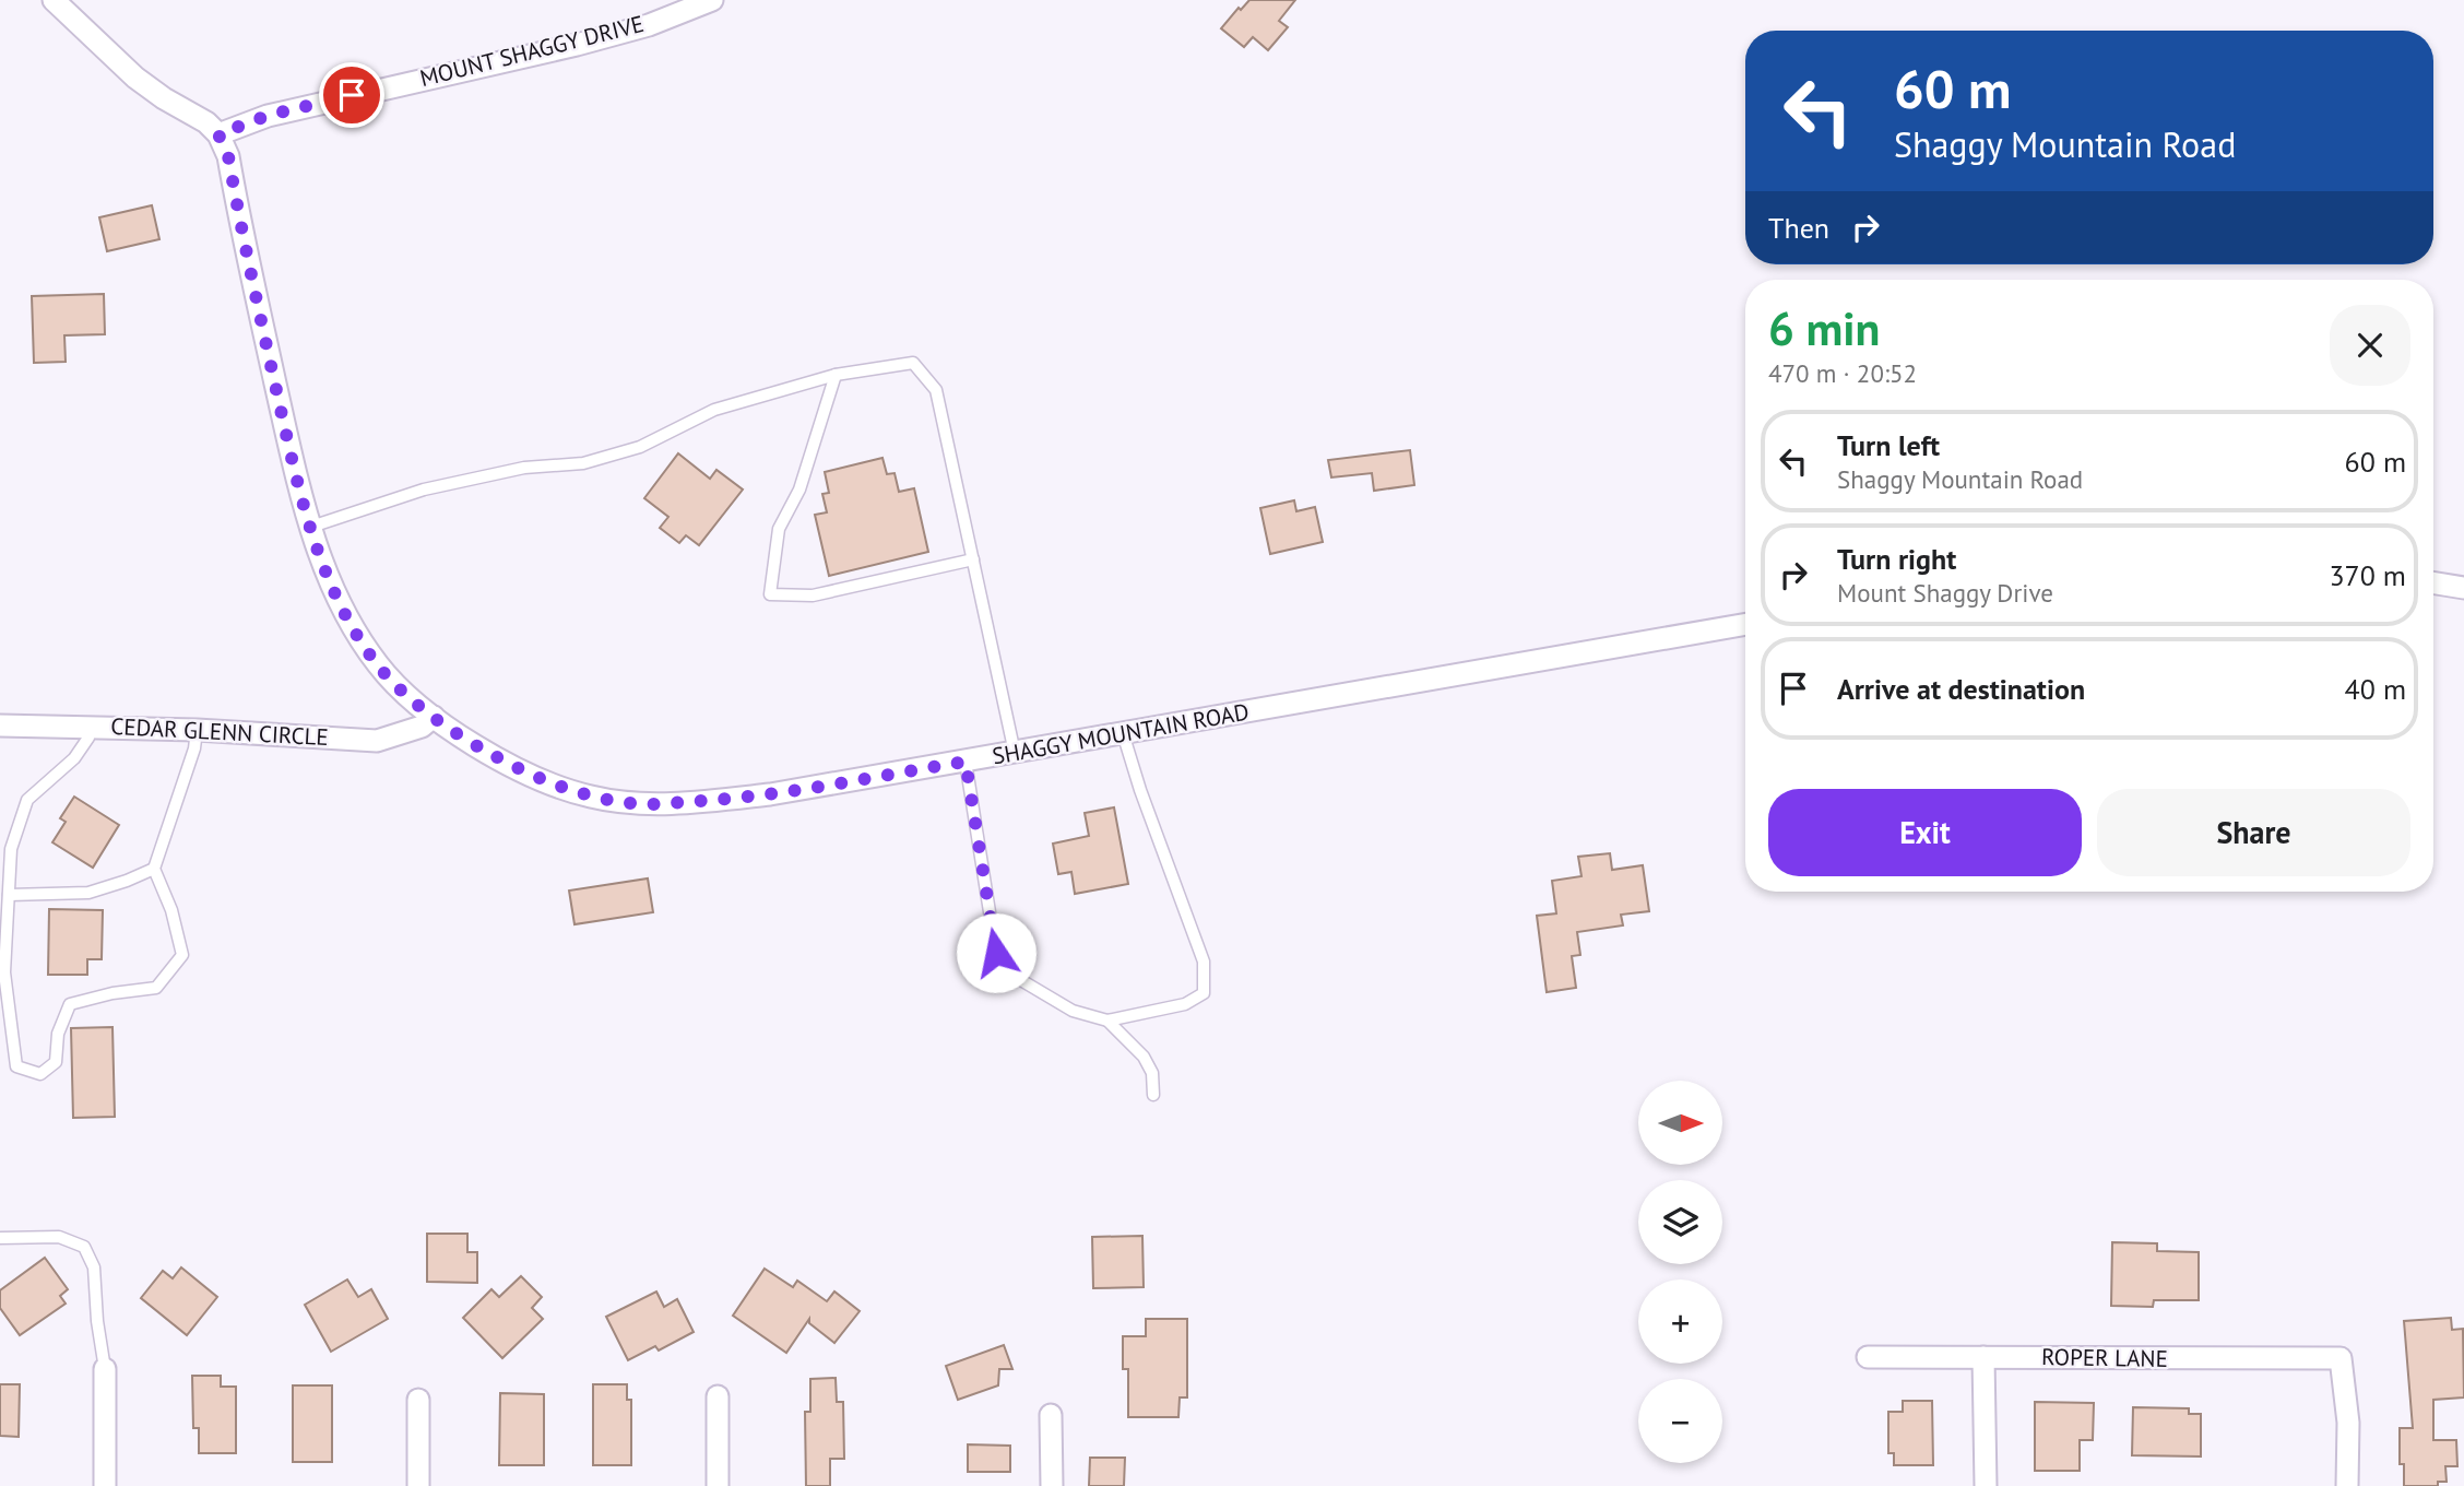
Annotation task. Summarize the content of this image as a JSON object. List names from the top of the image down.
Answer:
{
  "streets": {
    "street": [
      "MOUNT SHAGGY DRIVE",
      "CEDAR GLENN CIRCLE",
      "SHAGGY MOUNTAIN ROAD",
      "ROPER LANE"
    ]
  },
  "crossings": [
    ["MOUNT SHAGGY DRIVE", "SHAGGY MOUNTAIN ROAD"],
    ["CEDAR GLENN CIRCLE", "SHAGGY MOUNTAIN ROAD"]
  ],
  "north": "right",
  "page": {
    "turn": ["60 m", "Shaggy Mountain Road"],
    "then": "Then",
    "heading": ["6 min", "470 m · 20:52"],
    "list": [
      {
        "name": "Turn left",
        "note": "Shaggy Mountain Road",
        "value": "60 m"
      },
      {
        "name": "Turn right",
        "note": "Mount Shaggy Drive",
        "value": "370 m"
      },
      {
        "name": "Arrive at destination",
        "value": "40 m"
      }
    ],
    "buttons": ["Exit", "Share"],
    "map_buttons": ["+", "−"]
  }
}
